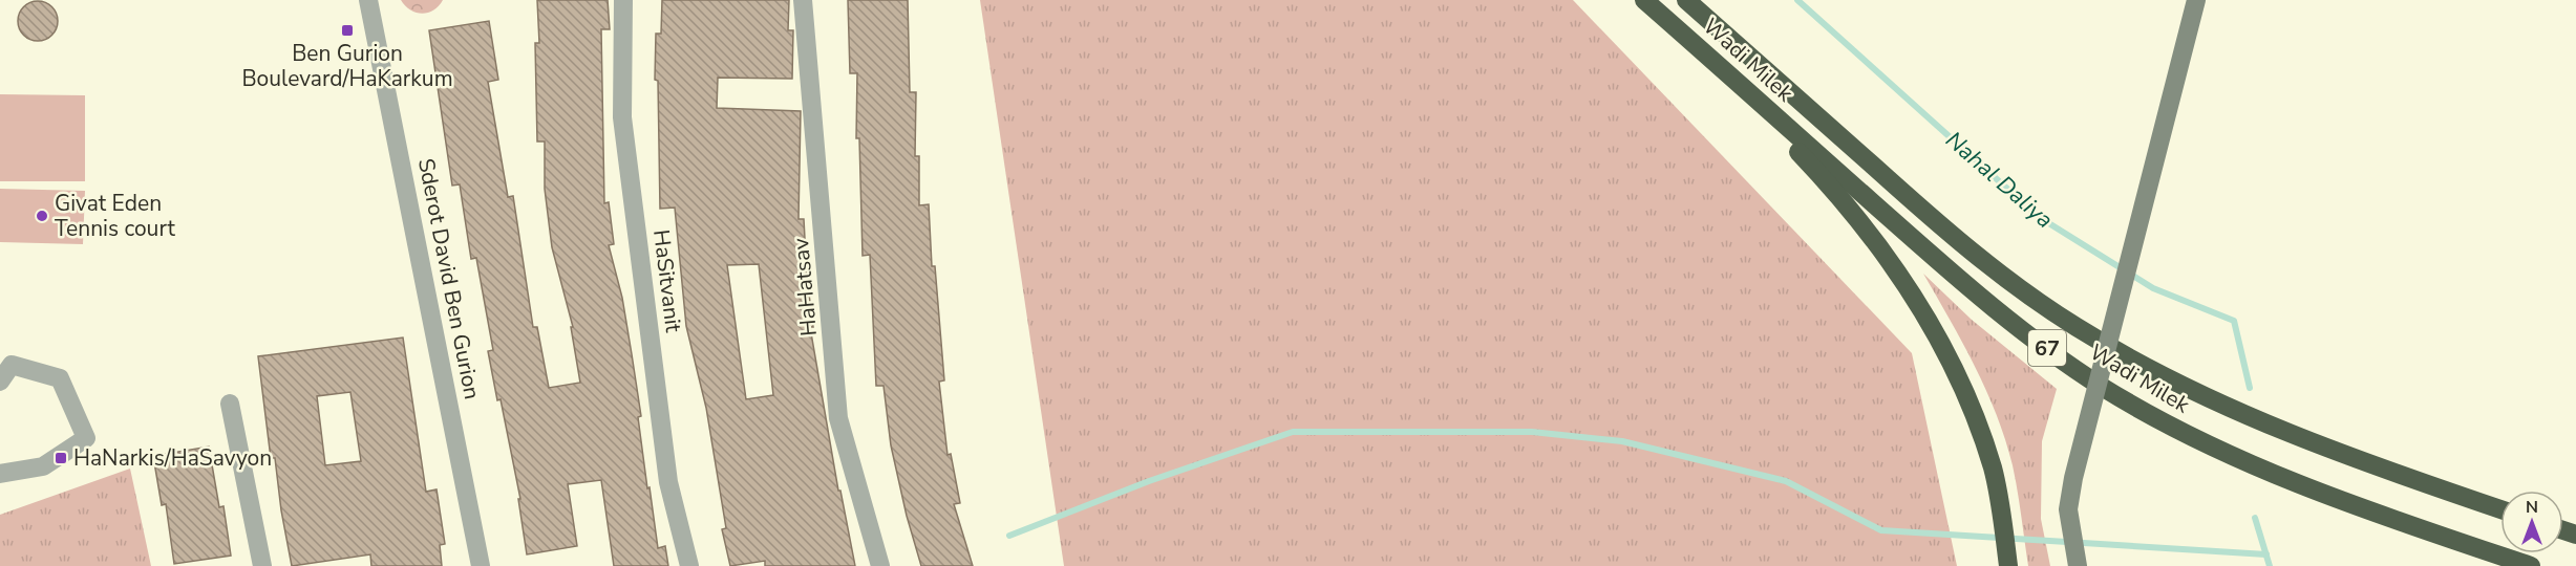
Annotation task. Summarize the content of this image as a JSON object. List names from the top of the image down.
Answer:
{
  "streets": {
    "highway": ["Wadi Milek", "67"],
    "street": ["Sderot David Ben Gurion", "HaSitvanit", "HaHatsav"]
  },
  "water": ["Nahal Daliya"],
  "places": {
    "transit": ["Ben Gurion Boulevard/HaKarkum", "HaNarkis/HaSavyon"],
    "other": ["Givat Eden Tennis court"]
  },
  "north": "top"
}
